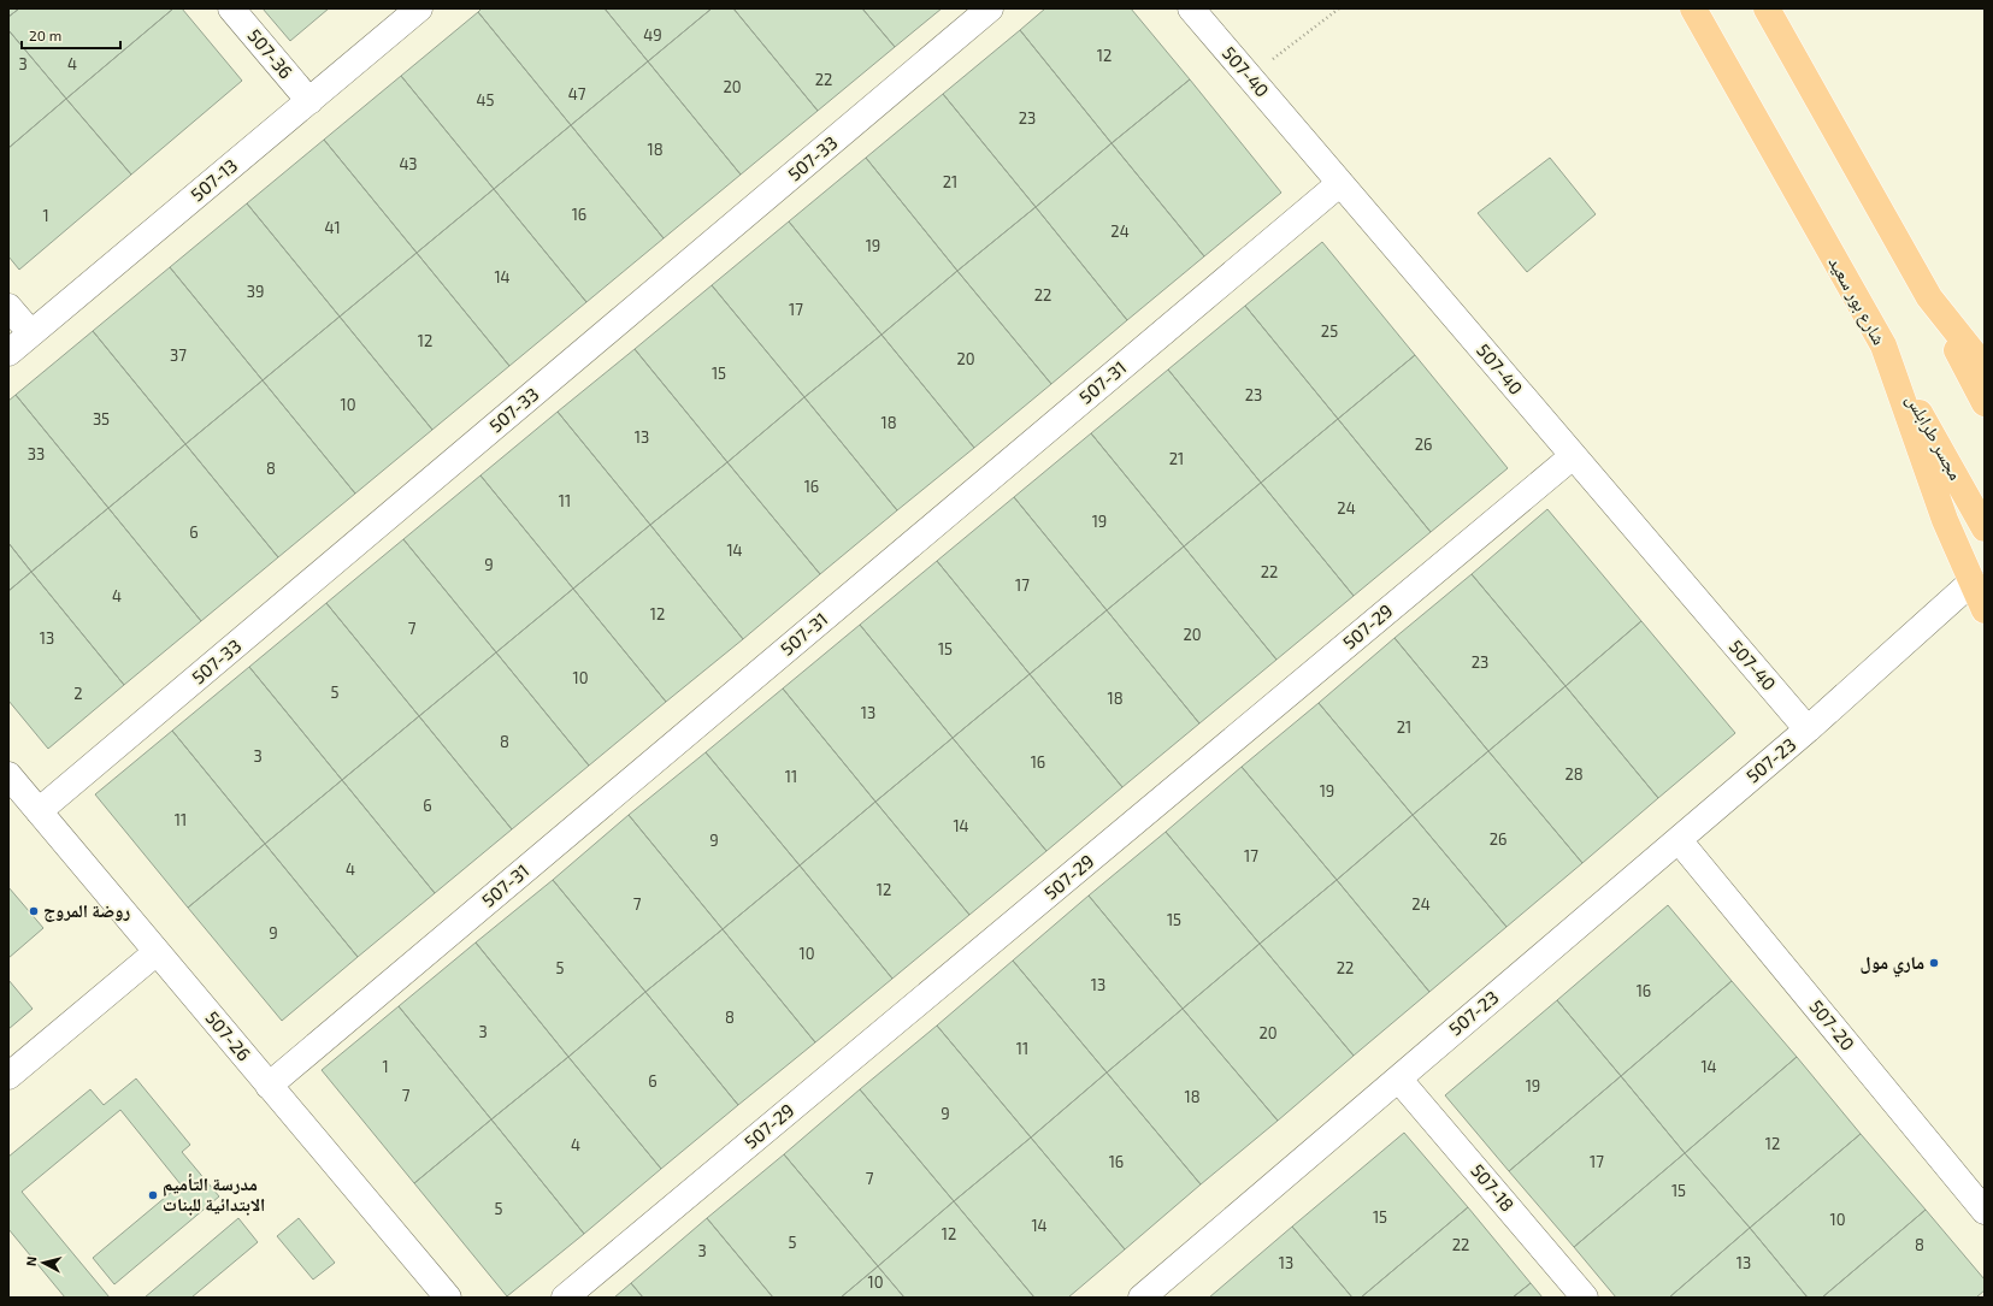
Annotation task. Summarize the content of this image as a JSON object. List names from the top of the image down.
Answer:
{
  "streets": {
    "main road": ["شارع بور سعيد", "مجسر طرابلس"],
    "street": [
      "507-36",
      "507-40",
      "507-33",
      "507-13",
      "507-31",
      "507-29",
      "507-23",
      "507-20",
      "507-26",
      "507-18"
    ]
  },
  "crossings": [
    ["507-36", "507-13"],
    ["507-40", "507-31"],
    ["507-40", "507-29"],
    ["507-40", "507-23"],
    ["507-33", "507-26"],
    ["شارع بور سعيد", "مجسر طرابلس"],
    ["شارع بور سعيد", "507-23"],
    ["507-31", "507-26"],
    ["507-23", "507-20"],
    ["507-23", "507-18"]
  ],
  "places": ["روضة المروج", "ماري مول", "مدرسة التأميم الابتدائية للبنات"],
  "house_numbers": [
    "49",
    "12",
    "3",
    "4",
    "22",
    "20",
    "47",
    "45",
    "23",
    "18",
    "43",
    "21",
    "16",
    "1",
    "41",
    "24",
    "19",
    "14",
    "39",
    "22",
    "17",
    "25",
    "12",
    "37",
    "20",
    "15",
    "23",
    "10",
    "35",
    "18",
    "13",
    "26",
    "33",
    "21",
    "8",
    "16",
    "11",
    "24",
    "19",
    "6",
    "14",
    "9",
    "22",
    "17",
    "4",
    "12",
    "7",
    "20",
    "13",
    "15",
    "23",
    "10",
    "5",
    "2",
    "18",
    "13",
    "21",
    "8",
    "3",
    "16",
    "28",
    "11",
    "19",
    "6",
    "11",
    "14",
    "26",
    "9",
    "17",
    "4",
    "12",
    "7",
    "24",
    "15",
    "9",
    "10",
    "5",
    "22",
    "13",
    "16",
    "8",
    "3",
    "20",
    "11",
    "1",
    "14",
    "6",
    "19",
    "7",
    "18",
    "9",
    "12",
    "4",
    "16",
    "17",
    "7",
    "15",
    "5",
    "15",
    "10",
    "14",
    "12",
    "5",
    "22",
    "8",
    "3",
    "13",
    "13",
    "10"
  ],
  "scale_bar": "20 m",
  "north": "left"
}
